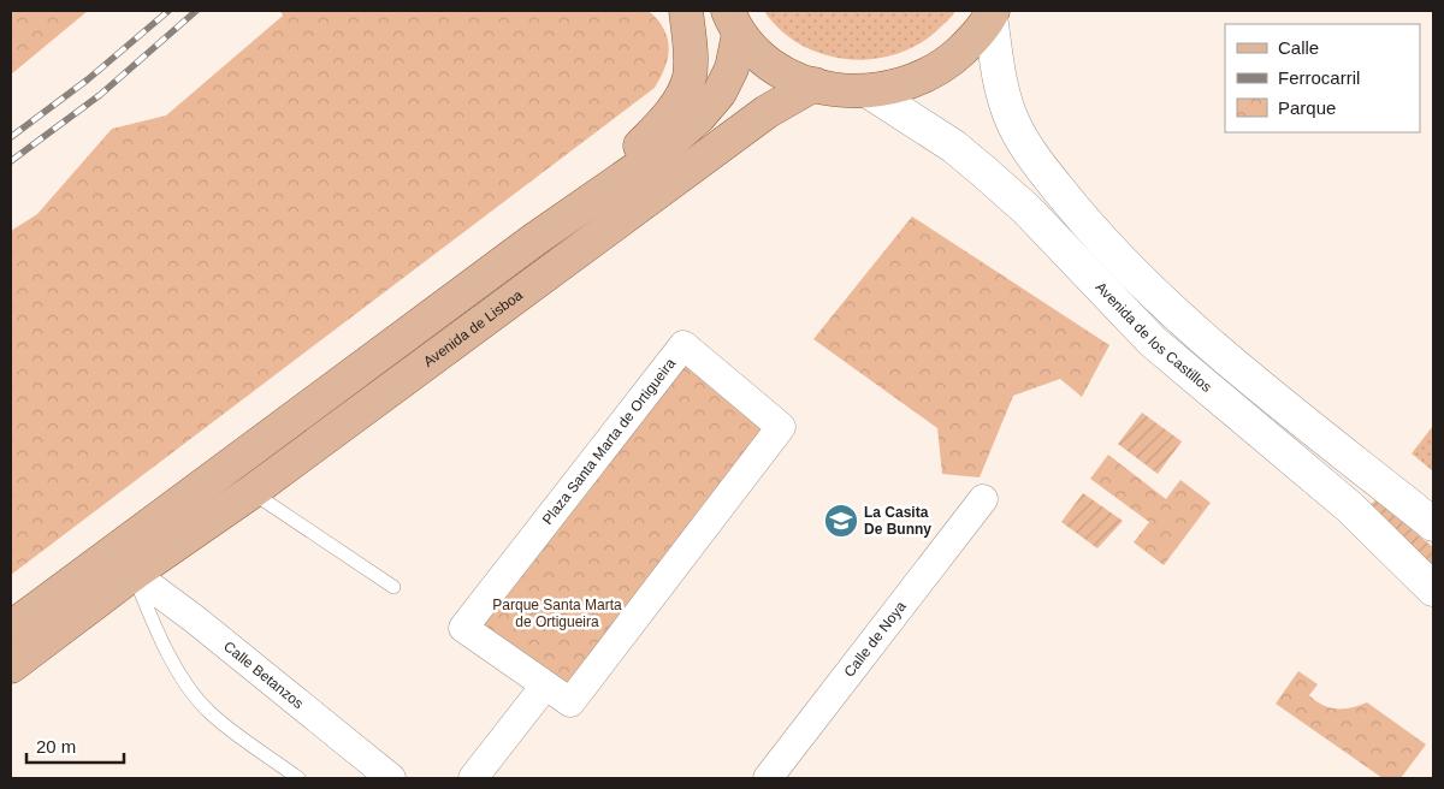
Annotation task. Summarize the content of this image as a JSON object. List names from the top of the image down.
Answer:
{
  "streets": {
    "main road": ["Avenida de Lisboa"],
    "street": [
      "Avenida de los Castillos",
      "Plaza Santa Marta de Ortigueira",
      "Calle de Noya",
      "Calle Betanzos"
    ]
  },
  "crossings": [
    ["Avenida de Lisboa", "Calle Betanzos"]
  ],
  "parks": ["Parque Santa Marta de Ortigueira"],
  "places": {
    "school or university": ["La Casita De Bunny"]
  },
  "legend": ["Calle", "Ferrocarril", "Parque"],
  "scale_bar": "20 m"
}
